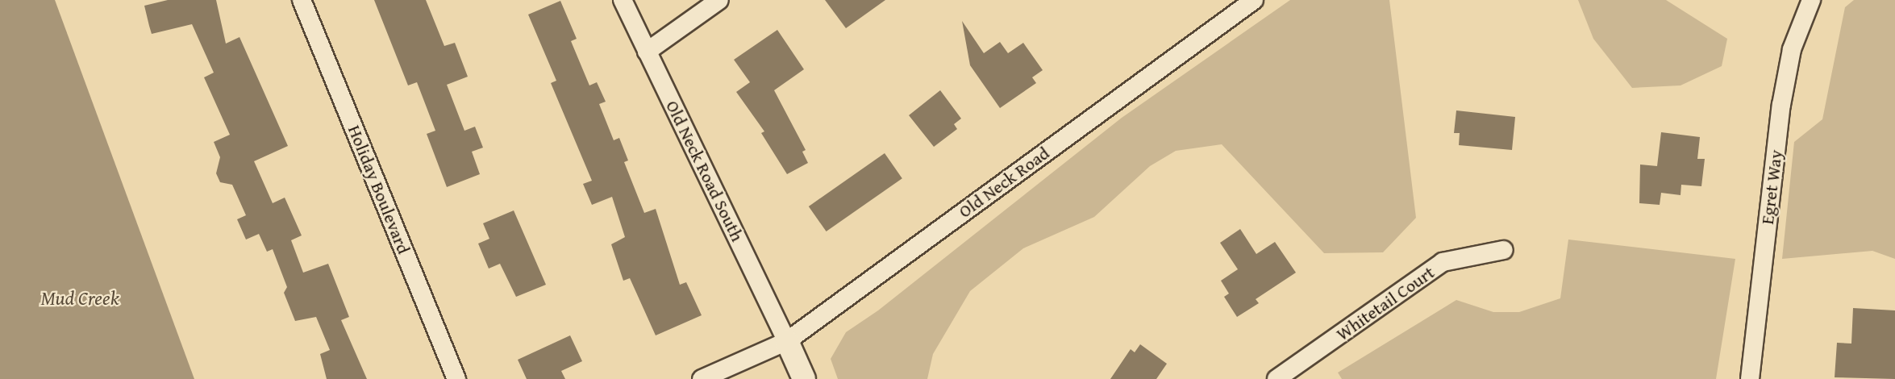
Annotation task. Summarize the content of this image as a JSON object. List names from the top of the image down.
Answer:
{
  "streets": {
    "street": [
      "Old Neck Road South",
      "Old Neck Road",
      "Egret Way",
      "Holiday Boulevard",
      "Whitetail Court"
    ]
  },
  "crossings": [
    ["Old Neck Road South", "Old Neck Road"]
  ],
  "water": ["Mud Creek"]
}
